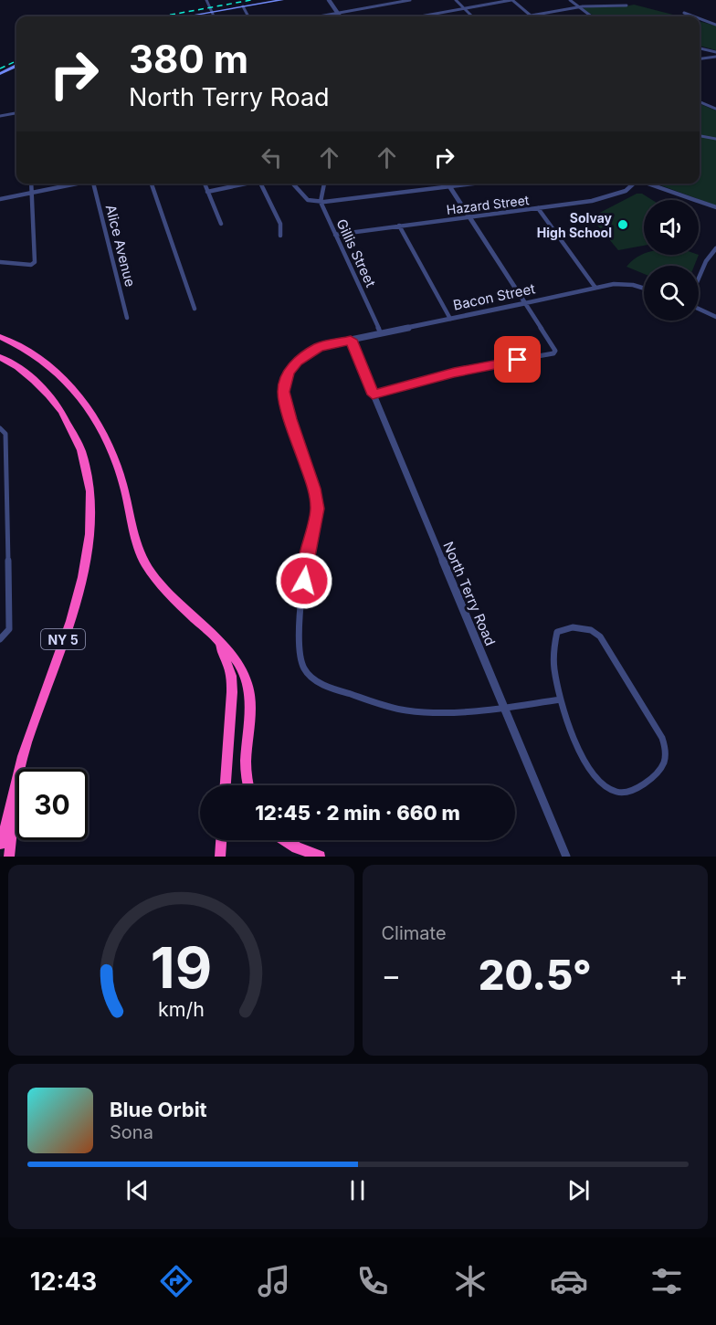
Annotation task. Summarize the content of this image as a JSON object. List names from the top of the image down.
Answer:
{
  "streets": {
    "highway": ["NY 5"],
    "street": [
      "Hazard Street",
      "Alice Avenue",
      "Gillis Street",
      "Bacon Street",
      "North Terry Road"
    ]
  },
  "crossings": [
    ["Hazard Street", "Gillis Street"],
    ["Gillis Street", "Bacon Street"],
    ["Bacon Street", "North Terry Road"]
  ],
  "places": ["Solvay High School"],
  "page": {
    "turn": ["380 m", "North Terry Road"],
    "limit": "30",
    "trip": "12:45 · 2 min · 660 m",
    "tile": "Climate",
    "heat": ["−", "20.5°", "+"],
    "song": ["Blue Orbit", "Sona"],
    "tabs": "12:43",
    "gauge": ["19", "km/h"]
  }
}
